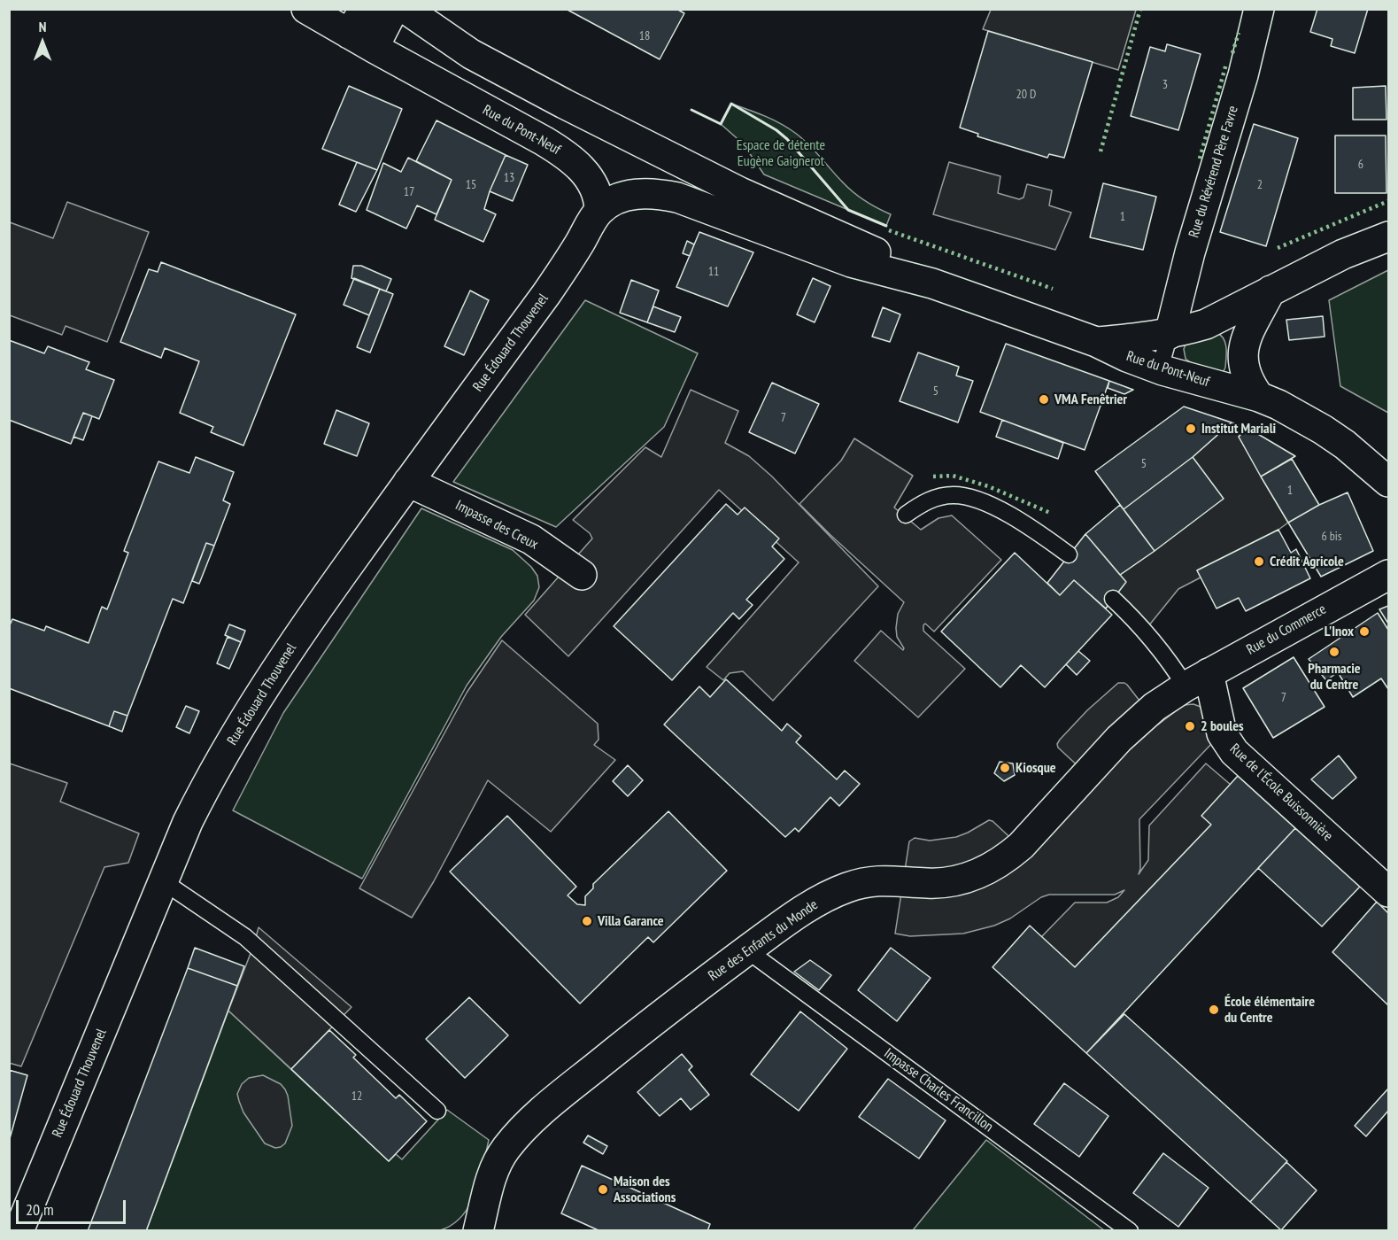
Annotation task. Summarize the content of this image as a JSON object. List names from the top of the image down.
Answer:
{
  "streets": {
    "street": [
      "Rue du Pont-Neuf",
      "Rue du Révérend Père Favre",
      "Rue Édouard Thouvenel",
      "Impasse des Creux",
      "Rue du Commerce",
      "Rue de l'École Buissonnière",
      "Rue des Enfants du Monde"
    ],
    "lane": ["Impasse Charles Francillon"]
  },
  "crossings": [
    ["Rue du Pont-Neuf", "Rue du Révérend Père Favre"],
    ["Rue du Pont-Neuf", "Rue Édouard Thouvenel"],
    ["Rue Édouard Thouvenel", "Impasse des Creux"],
    ["Rue du Commerce", "Rue de l'École Buissonnière"],
    ["Rue du Commerce", "Rue des Enfants du Monde"],
    ["Rue de l'École Buissonnière", "Rue des Enfants du Monde"],
    ["Rue des Enfants du Monde", "Impasse Charles Francillon"]
  ],
  "parks": ["Espace de détente Eugène Gaignerot"],
  "places": [
    "VMA Fenêtrier",
    "Institut Mariali",
    "Crédit Agricole",
    "L'Inox",
    "Pharmacie du Centre",
    "2 boules",
    "Kiosque",
    "Villa Garance",
    "École élémentaire du Centre",
    "Maison des Associations"
  ],
  "house_numbers": [
    "18",
    "3",
    "20 D",
    "6",
    "13",
    "15",
    "2",
    "17",
    "1",
    "11",
    "5",
    "7",
    "5",
    "1",
    "6 bis",
    "7",
    "12"
  ],
  "scale_bar": "20 m",
  "north": "top"
}
